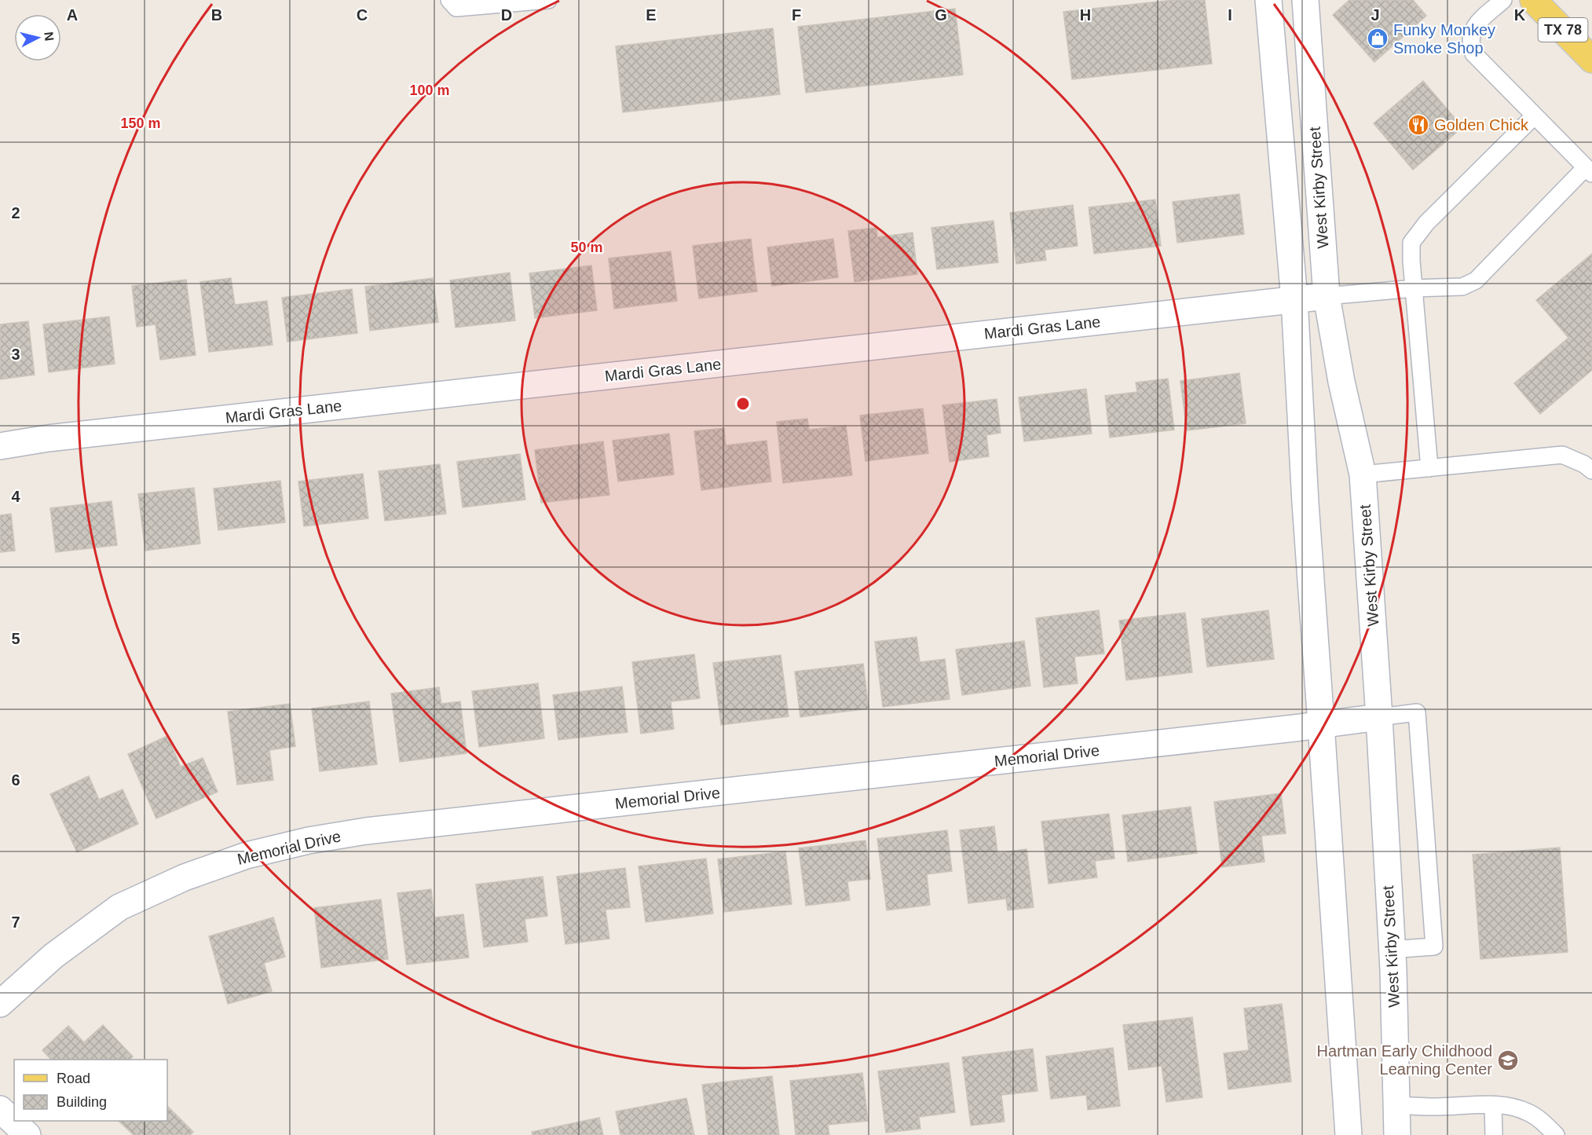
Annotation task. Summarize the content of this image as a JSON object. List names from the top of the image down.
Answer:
{
  "streets": {
    "main road": ["TX 78"],
    "street": ["West Kirby Street", "Mardi Gras Lane", "Memorial Drive"]
  },
  "crossings": [
    ["West Kirby Street", "Mardi Gras Lane"],
    ["West Kirby Street", "Memorial Drive"]
  ],
  "places": {
    "shop": ["Funky Monkey Smoke Shop"],
    "restaurant": ["Golden Chick"],
    "school or university": ["Hartman Early Childhood Learning Center"]
  },
  "legend": ["Road", "Building"],
  "north": "right",
  "grid": {
    "columns": [
      "A",
      "B",
      "C",
      "D",
      "E",
      "F",
      "G",
      "H",
      "I",
      "J",
      "K"
    ],
    "rows": [
      "2",
      "3",
      "4",
      "5",
      "6",
      "7"
    ]
  },
  "rings": ["100 m", "150 m", "50 m"]
}
